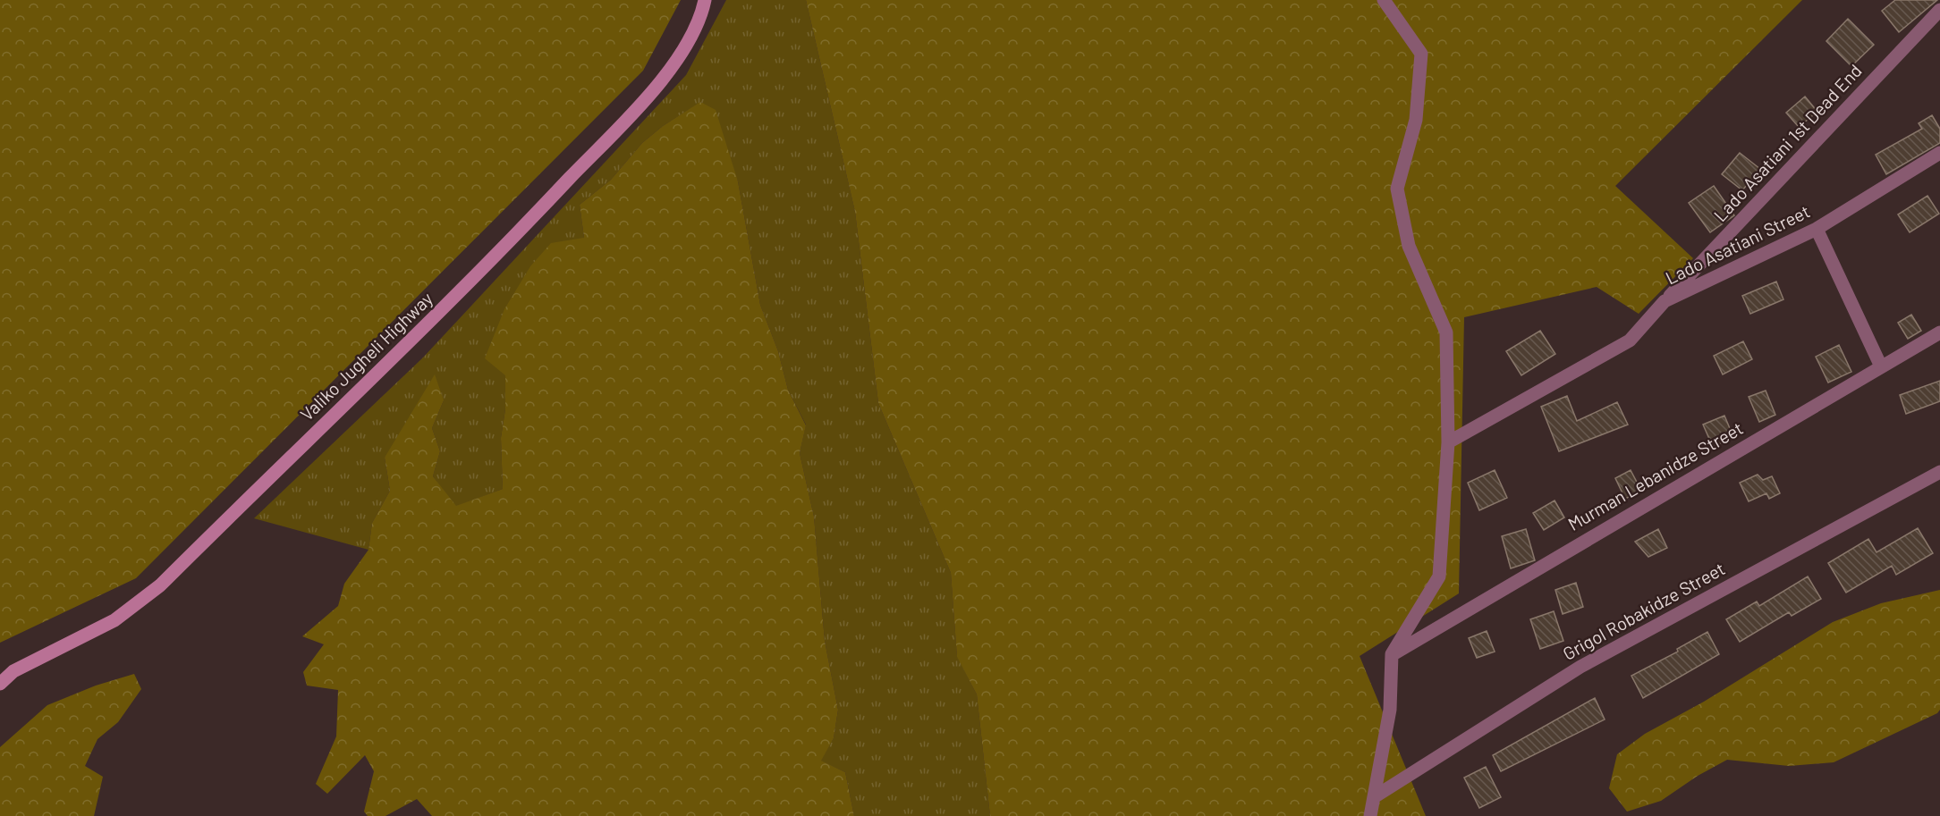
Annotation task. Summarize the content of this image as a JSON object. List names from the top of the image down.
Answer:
{
  "streets": {
    "main road": ["Valiko Jugheli Highway"],
    "street": [
      "Lado Asatiani 1st Dead End",
      "Lado Asatiani Street",
      "Murman Lebanidze Street",
      "Grigol Robakidze Street"
    ]
  },
  "crossings": [
    ["Lado Asatiani 1st Dead End", "Lado Asatiani Street"]
  ]
}
